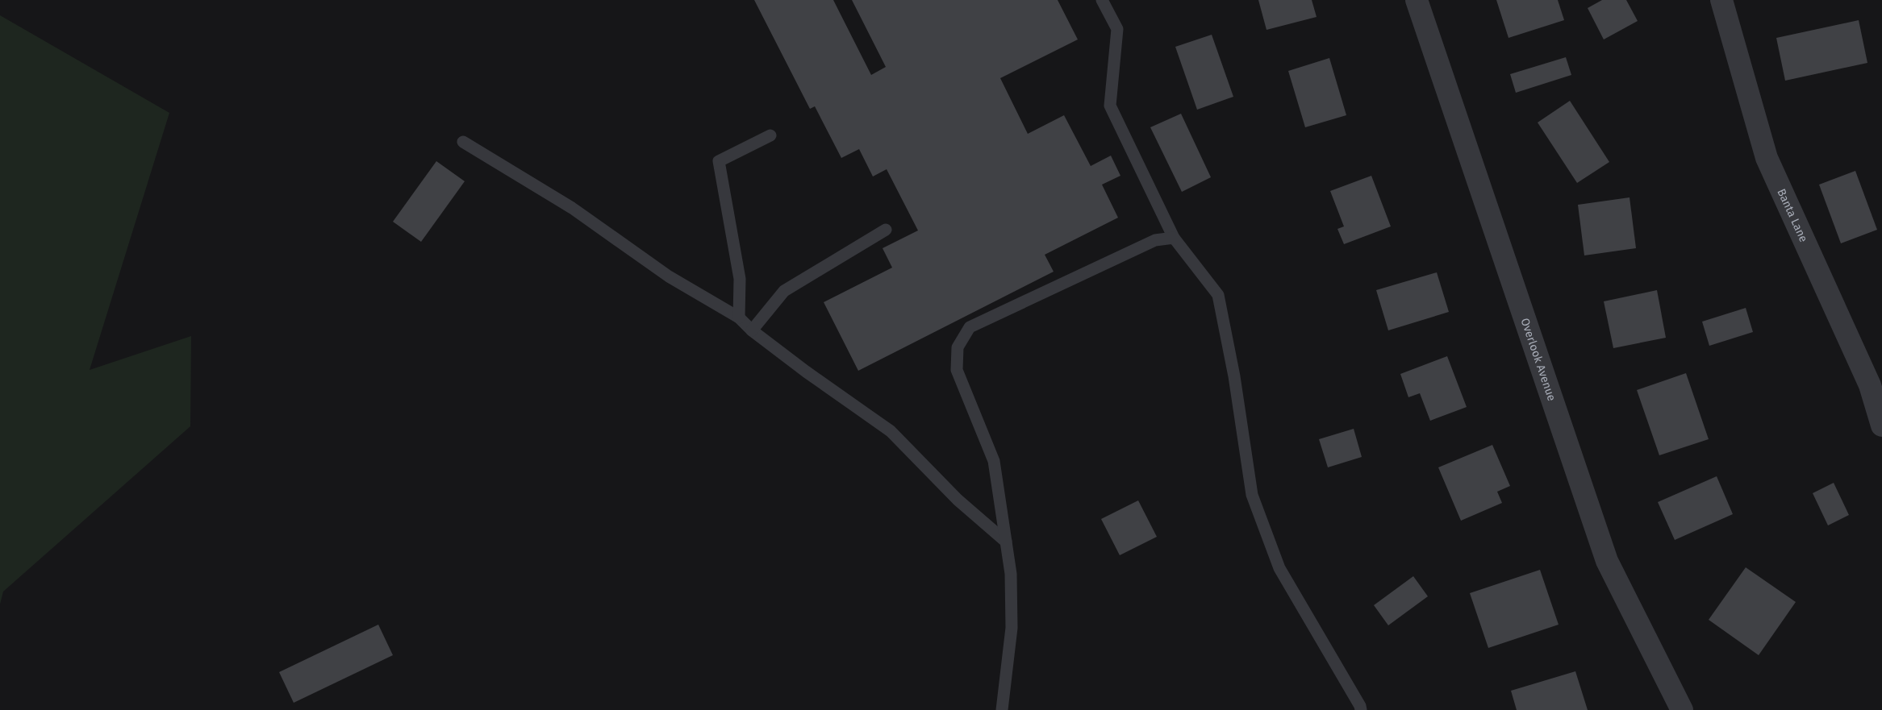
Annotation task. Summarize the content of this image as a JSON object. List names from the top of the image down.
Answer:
{
  "streets": {
    "street": ["Banta Lane", "Overlook Avenue"]
  }
}
